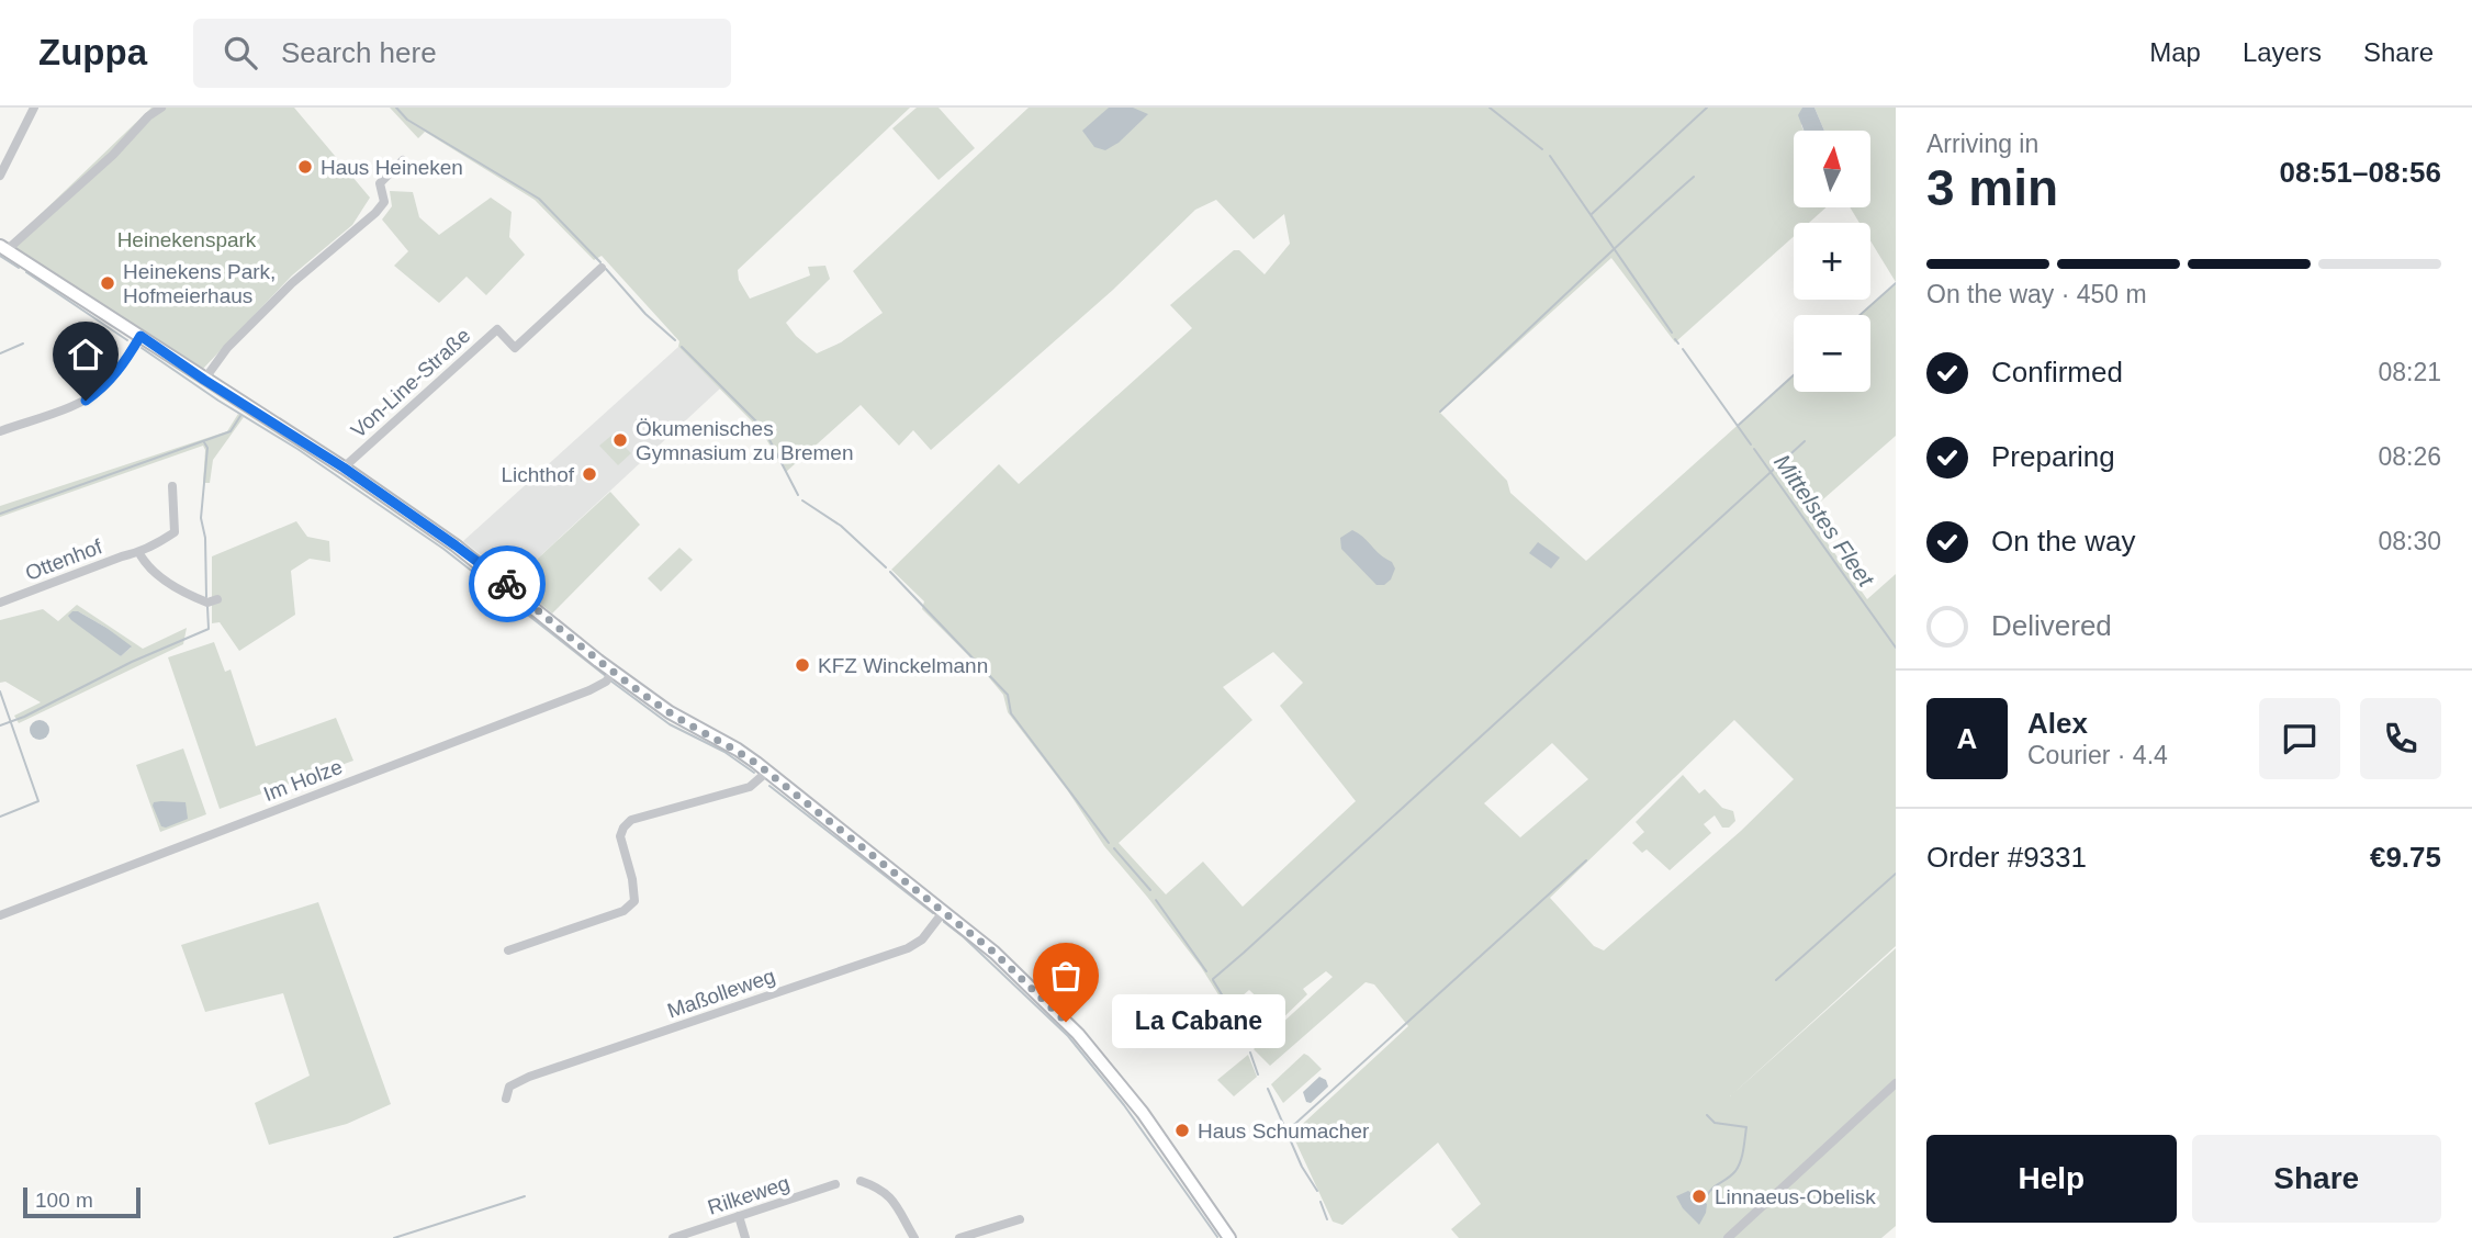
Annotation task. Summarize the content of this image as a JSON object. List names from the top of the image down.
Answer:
{
  "streets": {
    "street": [
      "Von-Line-Straße",
      "Ottenhof",
      "Im Holze",
      "Maßolleweg",
      "Rilkeweg"
    ]
  },
  "water": ["Mittelstes Fleet"],
  "parks": ["Heinekenspark"],
  "places": [
    "Haus Heineken",
    "Heinekens Park, Hofmeierhaus",
    "Ökumenisches Gymnasium zu Bremen",
    "Lichthof",
    "KFZ Winckelmann",
    "La Cabane",
    "Haus Schumacher",
    "Linnaeus-Obelisk"
  ],
  "scale_bar": "100 m",
  "north": "top",
  "page": {
    "header": "Zuppa",
    "search": "Search here",
    "nav": ["Map", "Layers", "Share"],
    "heading": ["3 min", "Arriving in", "08:51–08:56"],
    "panel": [
      "Alex",
      "Courier · 4.4",
      "Order #9331",
      "€9.75"
    ],
    "map_buttons": ["+", "−"],
    "bar": "On the way · 450 m",
    "list": [
      ["Confirmed", "08:21"],
      ["Preparing", "08:26"],
      ["On the way", "08:30"],
      "Delivered"
    ],
    "round": "A",
    "bubble": "La Cabane",
    "buttons": ["Help", "Share"],
    "scale": "100 m"
  }
}
